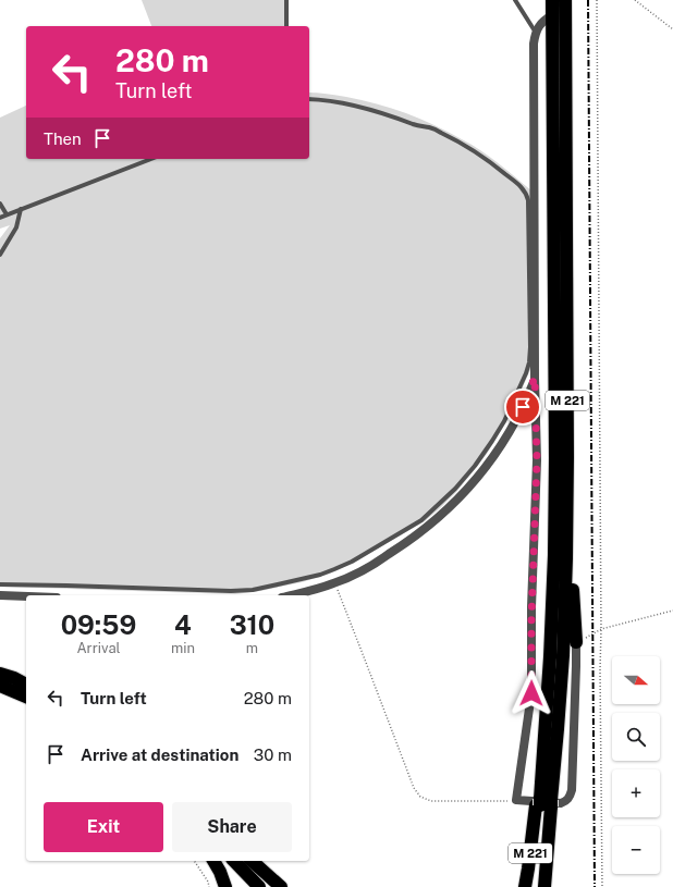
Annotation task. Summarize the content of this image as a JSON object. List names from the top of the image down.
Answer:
{
  "streets": {
    "highway": ["M 221"]
  },
  "north": "right",
  "page": {
    "turn": ["280 m", "Turn left"],
    "then": "Then",
    "eta": [
      "09:59",
      "Arrival",
      "4",
      "min",
      "310",
      "m"
    ],
    "map_buttons": ["+", "−"],
    "list": [
      {
        "name": "Turn left",
        "value": "280 m"
      },
      {
        "name": "Arrive at destination",
        "value": "30 m"
      }
    ],
    "buttons": ["Exit", "Share"]
  }
}
